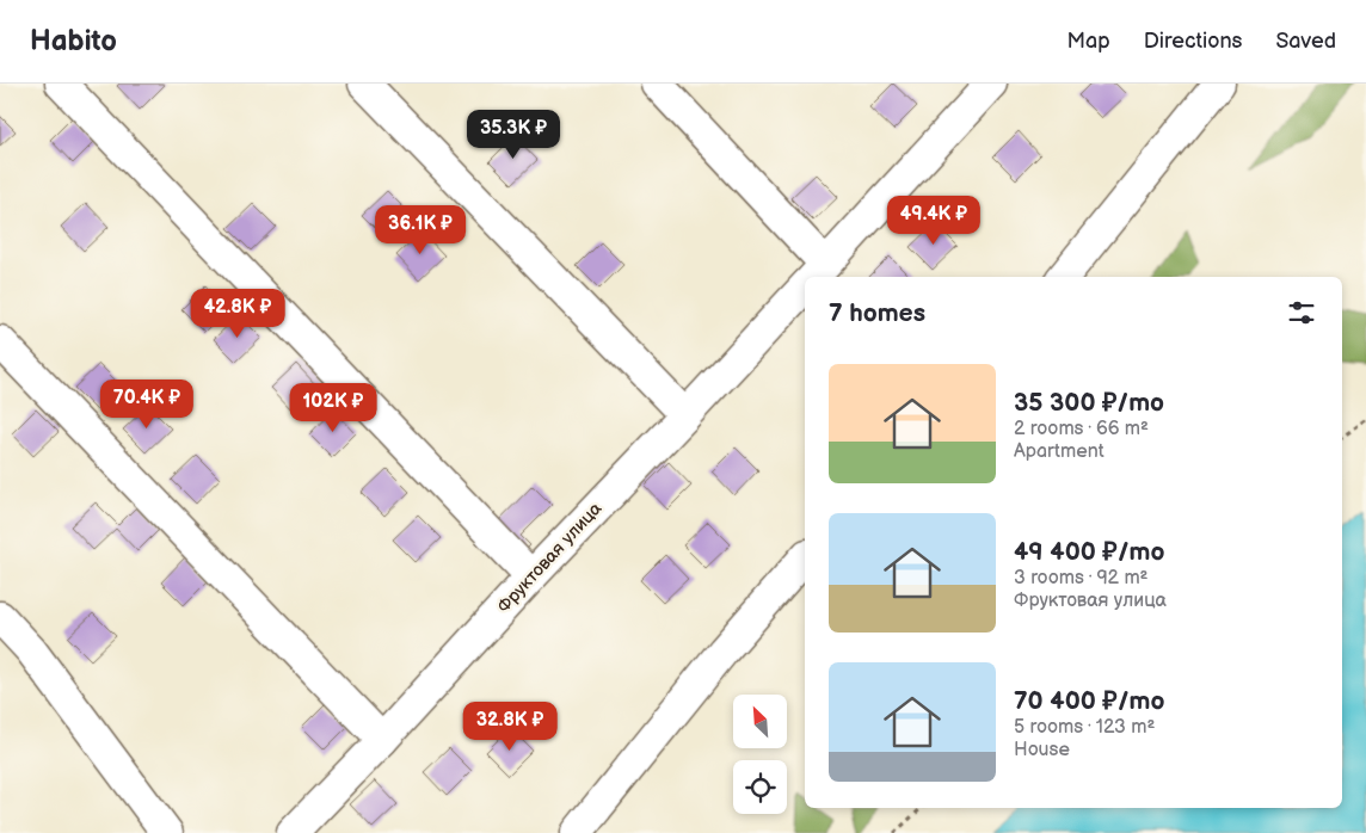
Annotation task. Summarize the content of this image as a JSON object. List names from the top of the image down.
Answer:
{
  "streets": {
    "street": ["Фруктовая улица"]
  },
  "north": "top left",
  "page": {
    "header": "Habito",
    "nav": ["Map", "Directions", "Saved"],
    "price": [
      "35.3K ₽",
      "49.4K ₽",
      "36.1K ₽",
      "42.8K ₽",
      "70.4K ₽",
      "102K ₽",
      "32.8K ₽"
    ],
    "heading": "7 homes",
    "list": [
      {
        "name": "35 300 ₽/mo",
        "note": "2 rooms · 66 m² · Apartment"
      },
      {
        "name": "49 400 ₽/mo",
        "note": "3 rooms · 92 m² · Фруктовая улица"
      },
      {
        "name": "70 400 ₽/mo",
        "note": "5 rooms · 123 m² · House"
      }
    ]
  }
}
